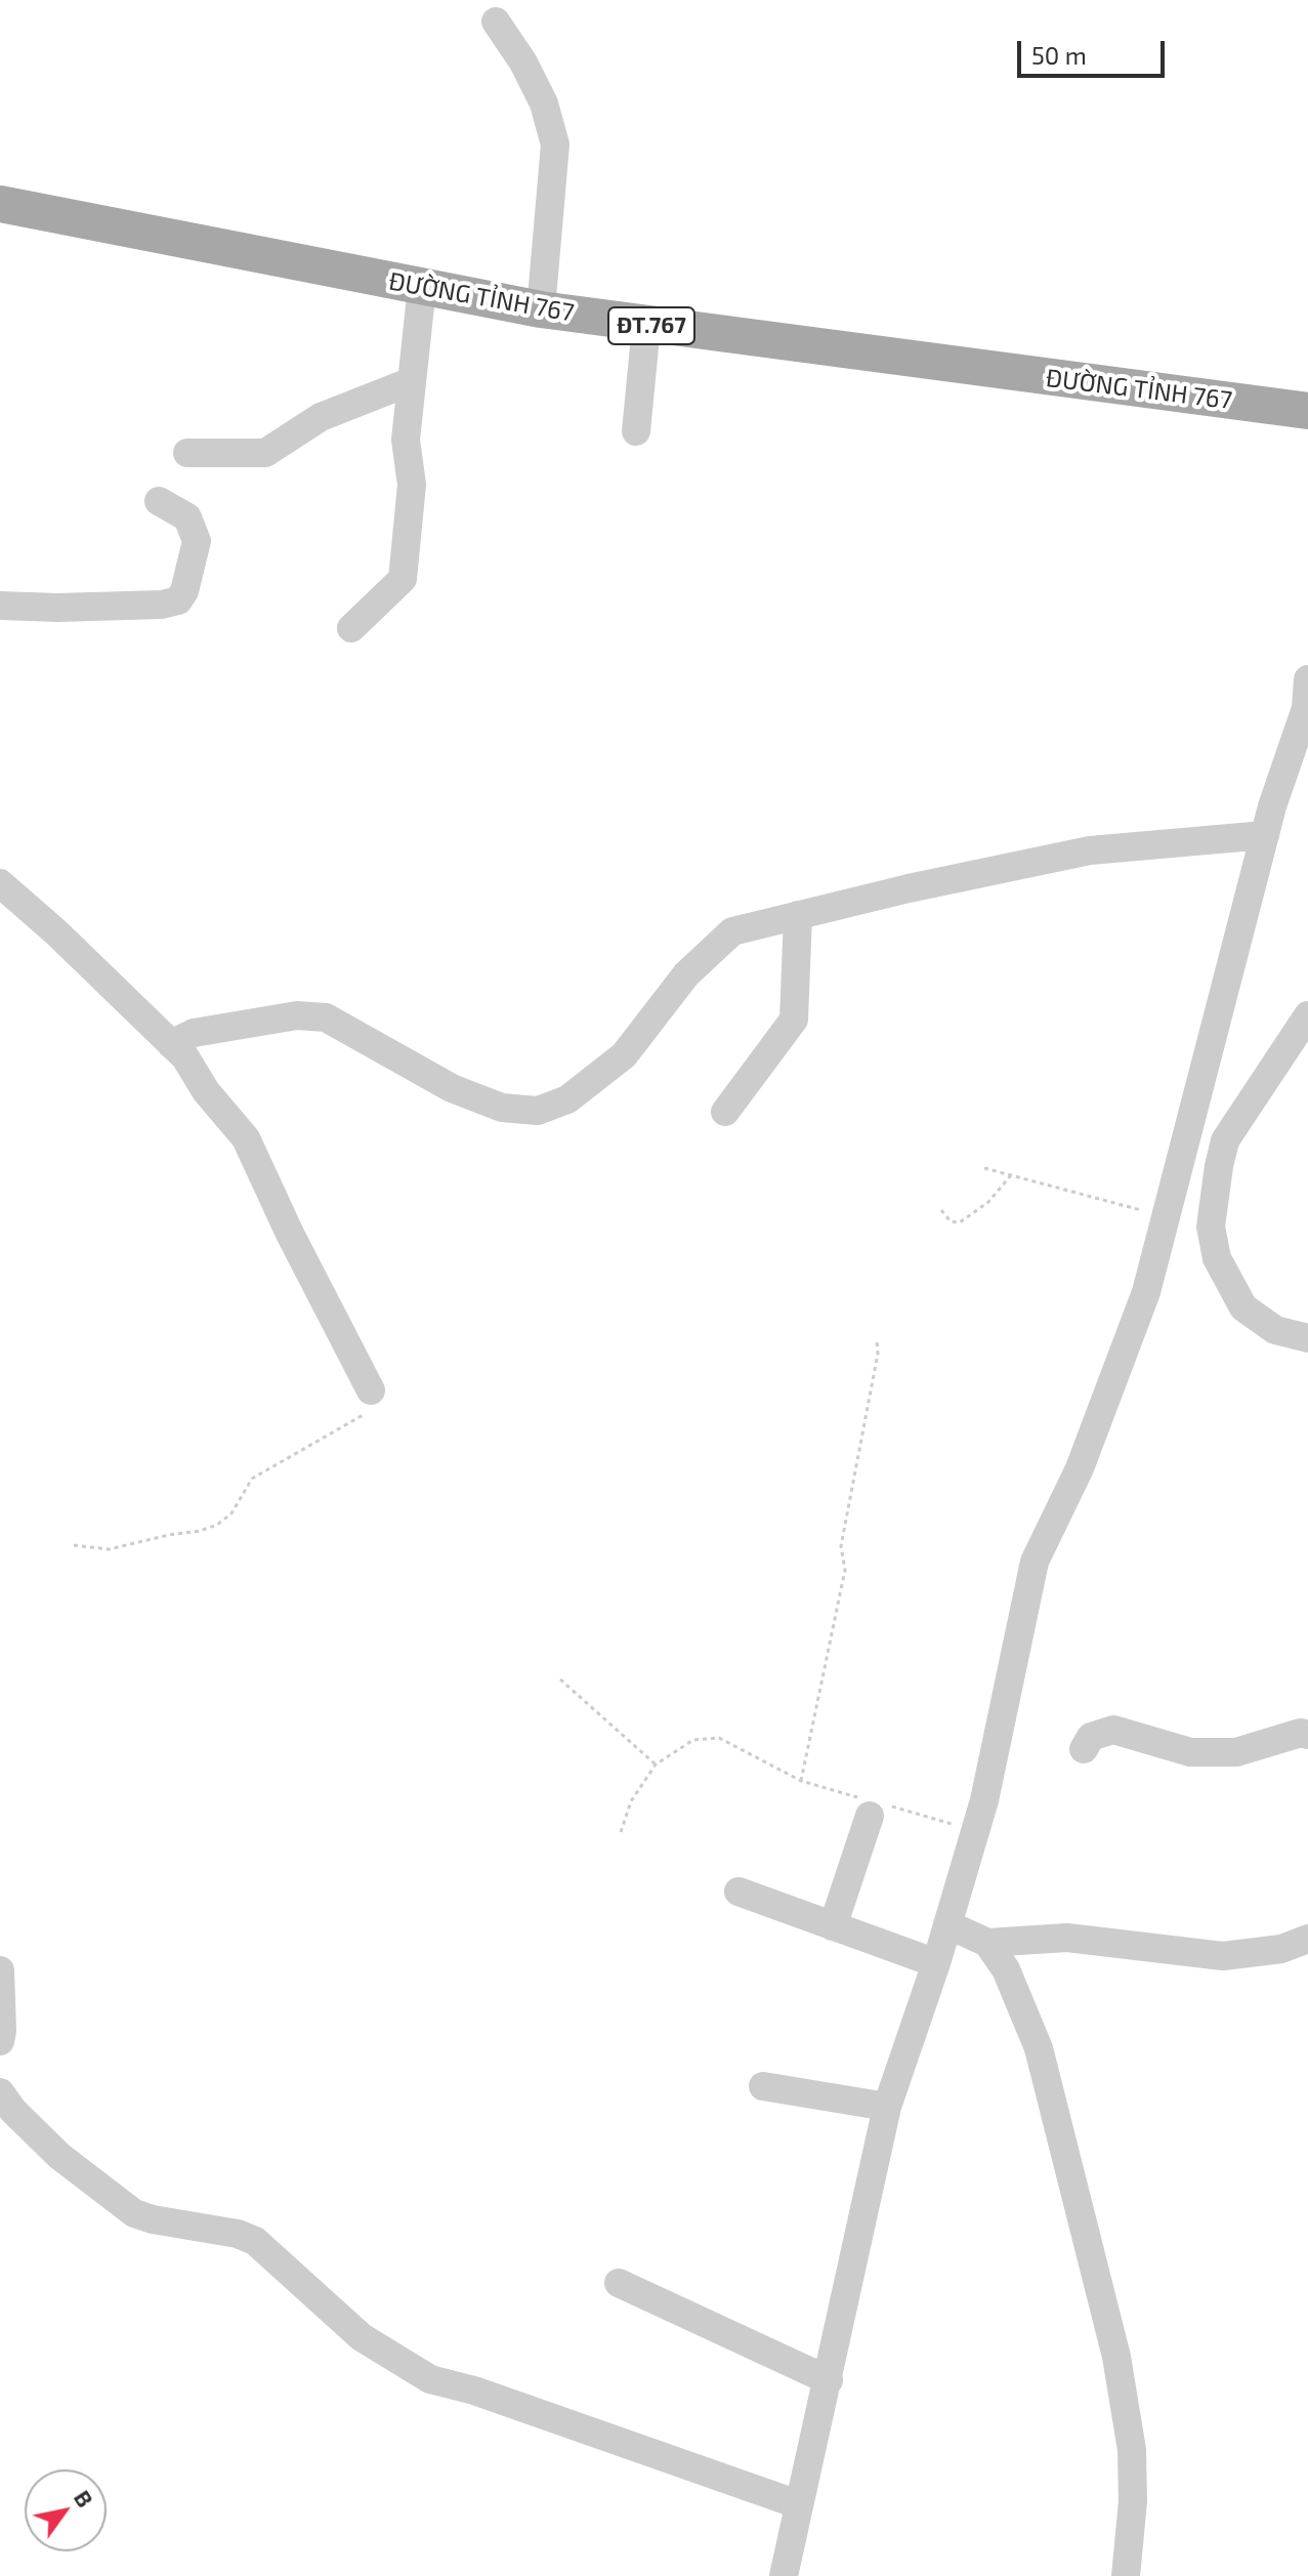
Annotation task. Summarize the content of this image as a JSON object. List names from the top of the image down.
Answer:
{
  "streets": {
    "main road": ["ĐƯỜNG TỈNH 767", "ĐT.767"]
  },
  "scale_bar": "50 m",
  "north": "top right"
}
